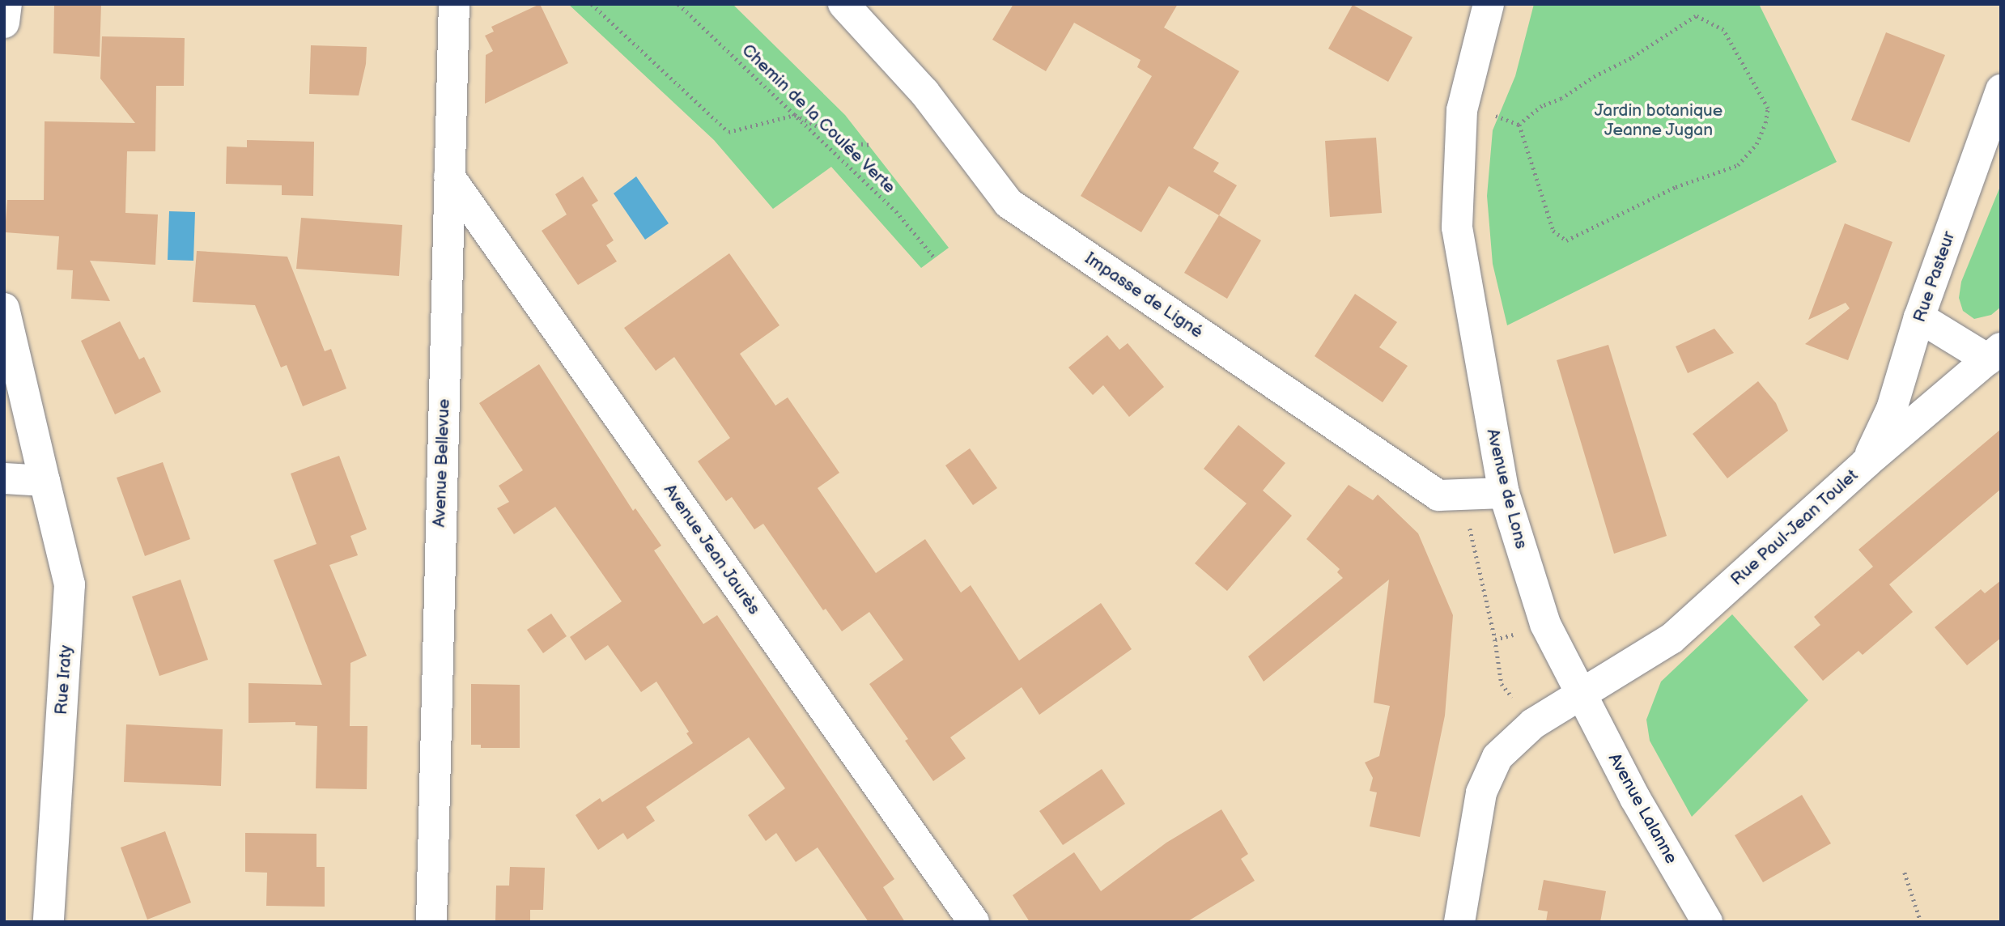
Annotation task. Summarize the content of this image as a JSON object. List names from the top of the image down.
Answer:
{
  "streets": {
    "street": [
      "Rue Pasteur",
      "Impasse de Ligné",
      "Avenue Bellevue",
      "Avenue de Lons",
      "Rue Paul-Jean Toulet",
      "Avenue Jean Jaurès",
      "Rue Iraty",
      "Avenue Lalanne"
    ],
    "path": ["Chemin de la Coulée Verte"]
  },
  "crossings": [
    ["Rue Pasteur", "Rue Paul-Jean Toulet"],
    ["Impasse de Ligné", "Avenue de Lons"],
    ["Avenue Bellevue", "Avenue Jean Jaurès"],
    ["Avenue de Lons", "Rue Paul-Jean Toulet"],
    ["Avenue de Lons", "Avenue Lalanne"],
    ["Rue Paul-Jean Toulet", "Avenue Lalanne"]
  ],
  "parks": ["Jardin botanique Jeanne Jugan"]
}
